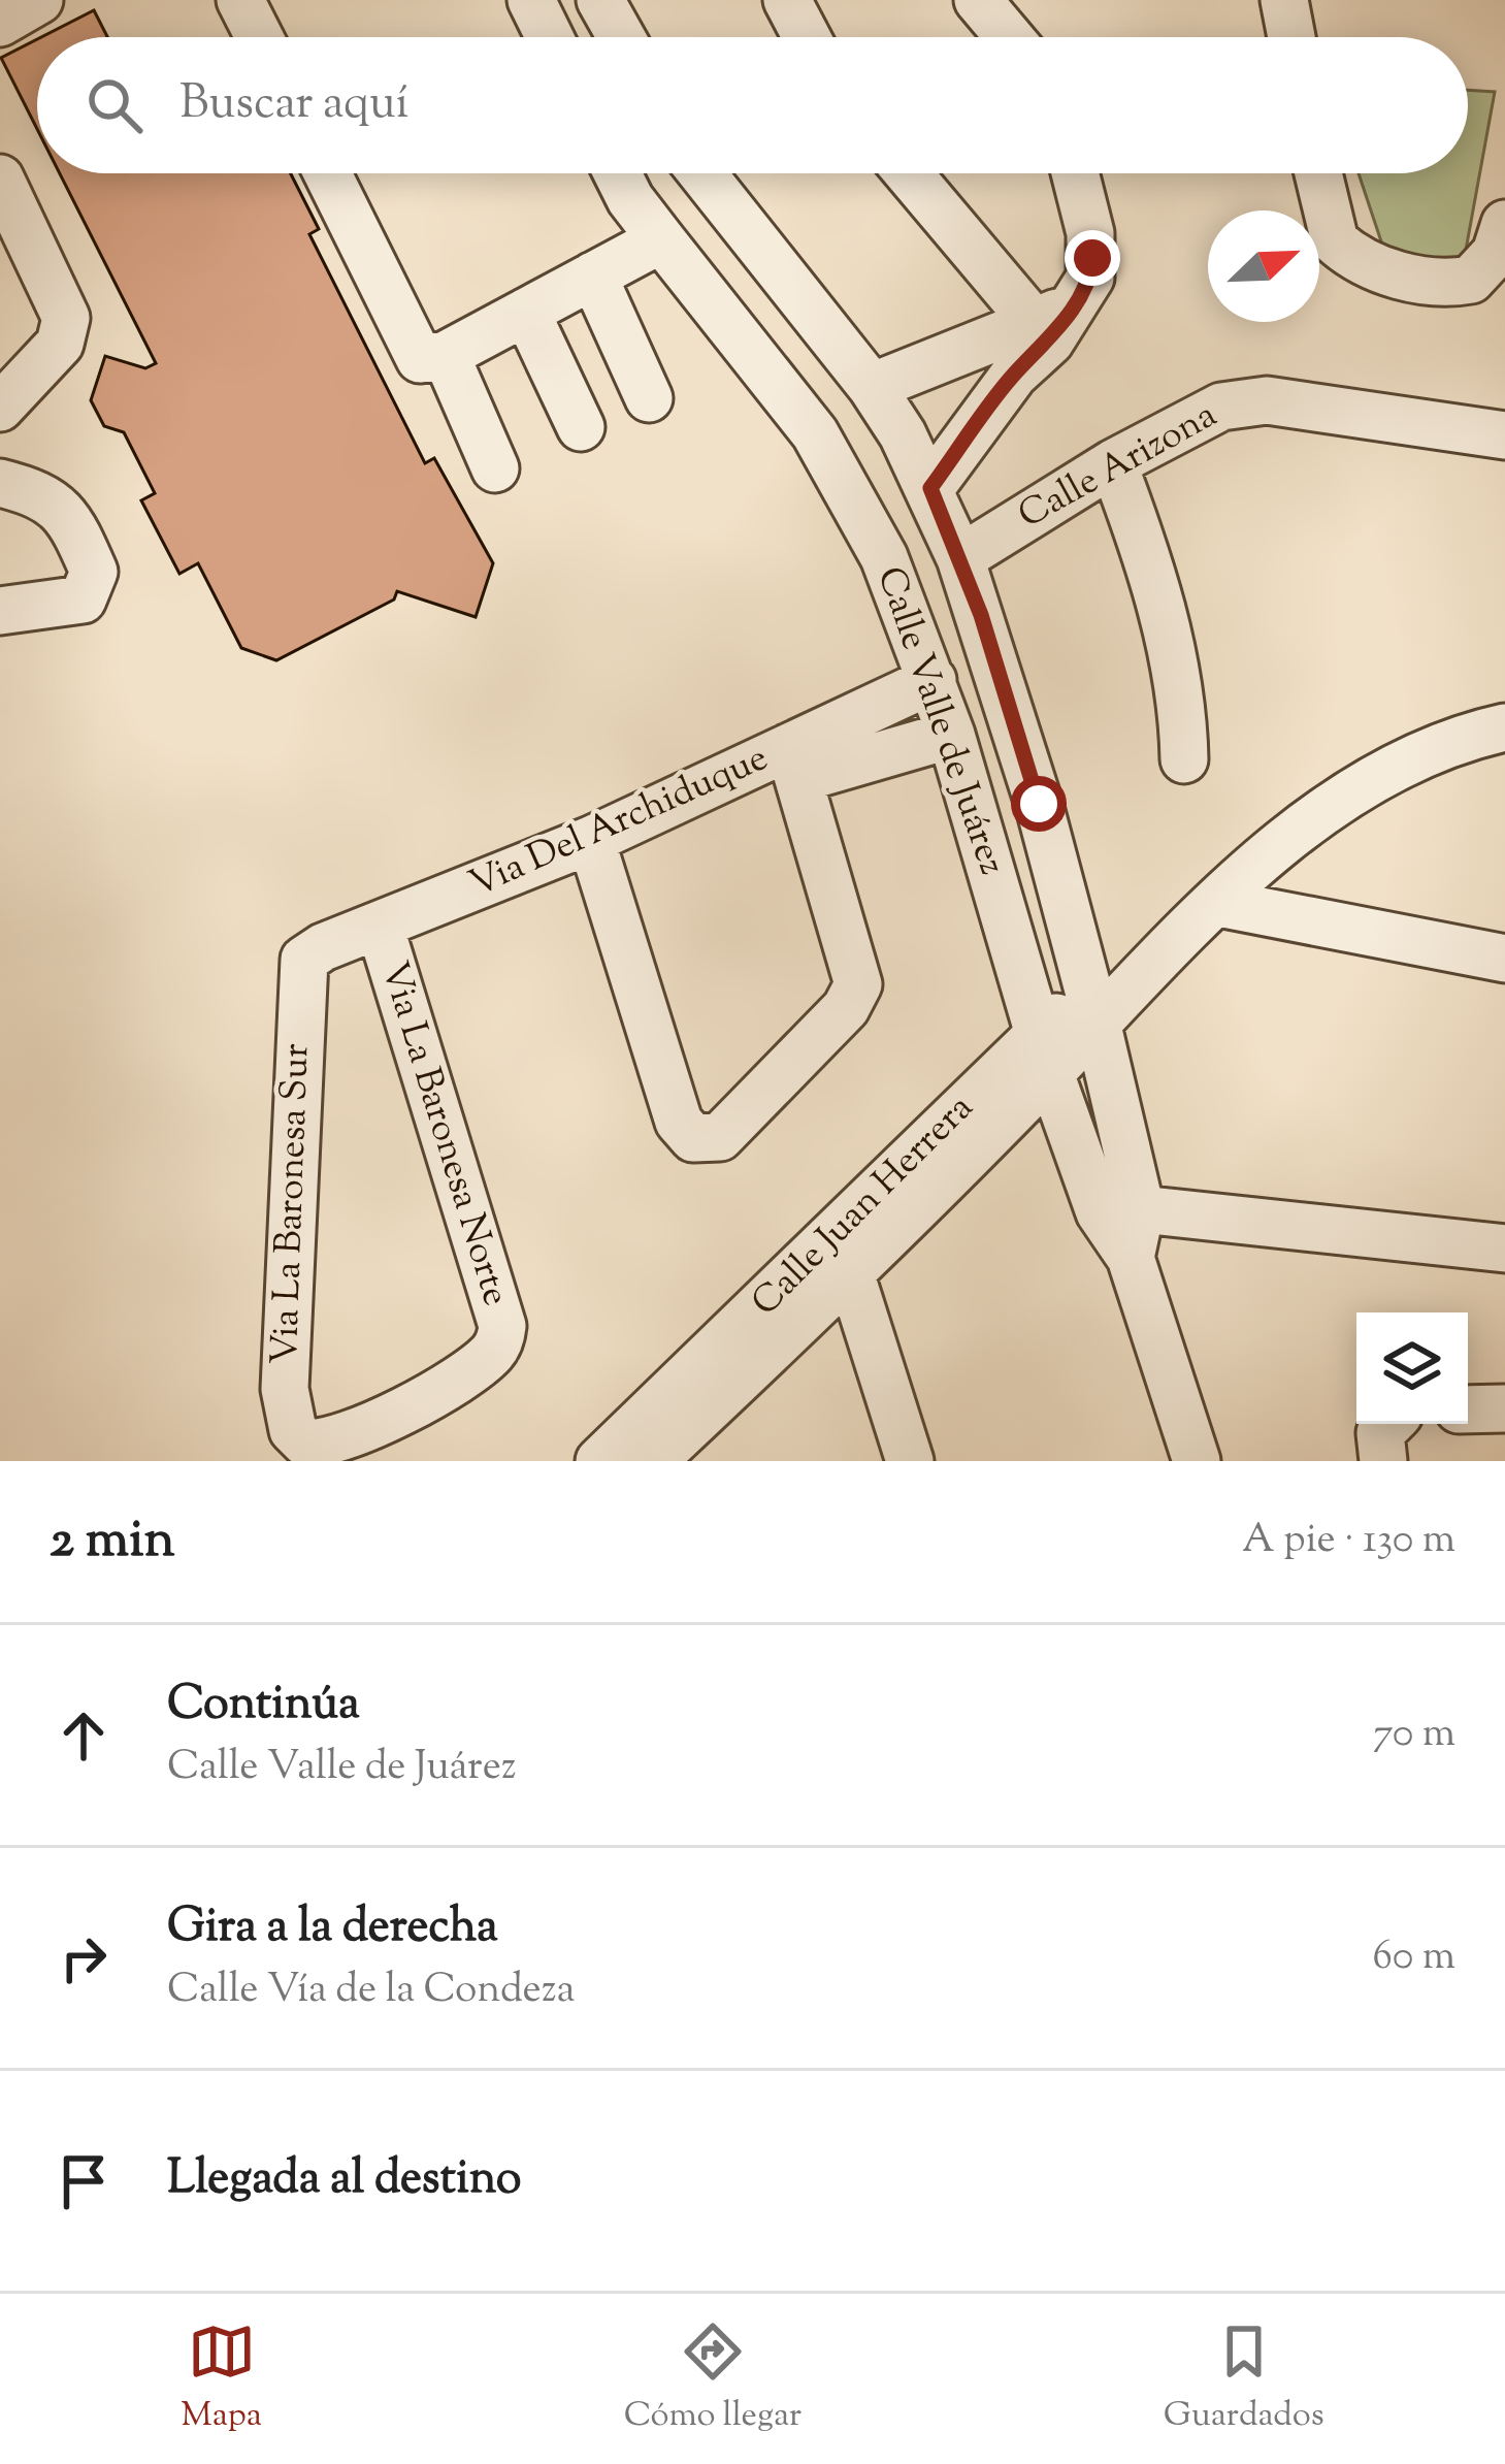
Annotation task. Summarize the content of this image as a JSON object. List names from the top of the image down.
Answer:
{
  "streets": {
    "street": [
      "Calle Arizona",
      "Calle Valle de Juárez",
      "Via Del Archiduque",
      "Via La Baronesa Norte",
      "Via La Baronesa Sur",
      "Calle Juan Herrera"
    ]
  },
  "crossings": [
    ["Calle Arizona", "Calle Valle de Juárez"],
    ["Calle Valle de Juárez", "Via Del Archiduque"],
    ["Calle Valle de Juárez", "Calle Juan Herrera"],
    ["Via Del Archiduque", "Via La Baronesa Norte"],
    ["Via Del Archiduque", "Via La Baronesa Sur"],
    ["Via La Baronesa Norte", "Via La Baronesa Sur"]
  ],
  "north": "top right",
  "page": {
    "search": "Buscar aquí",
    "heading": ["2 min", "A pie · 130 m"],
    "list": [
      ["Continúa", "Calle Valle de Juárez", "70 m"],
      ["Gira a la derecha", "Calle Vía de la Condeza", "60 m"],
      "Llegada al destino"
    ],
    "nav": ["Mapa", "Cómo llegar", "Guardados"]
  }
}
